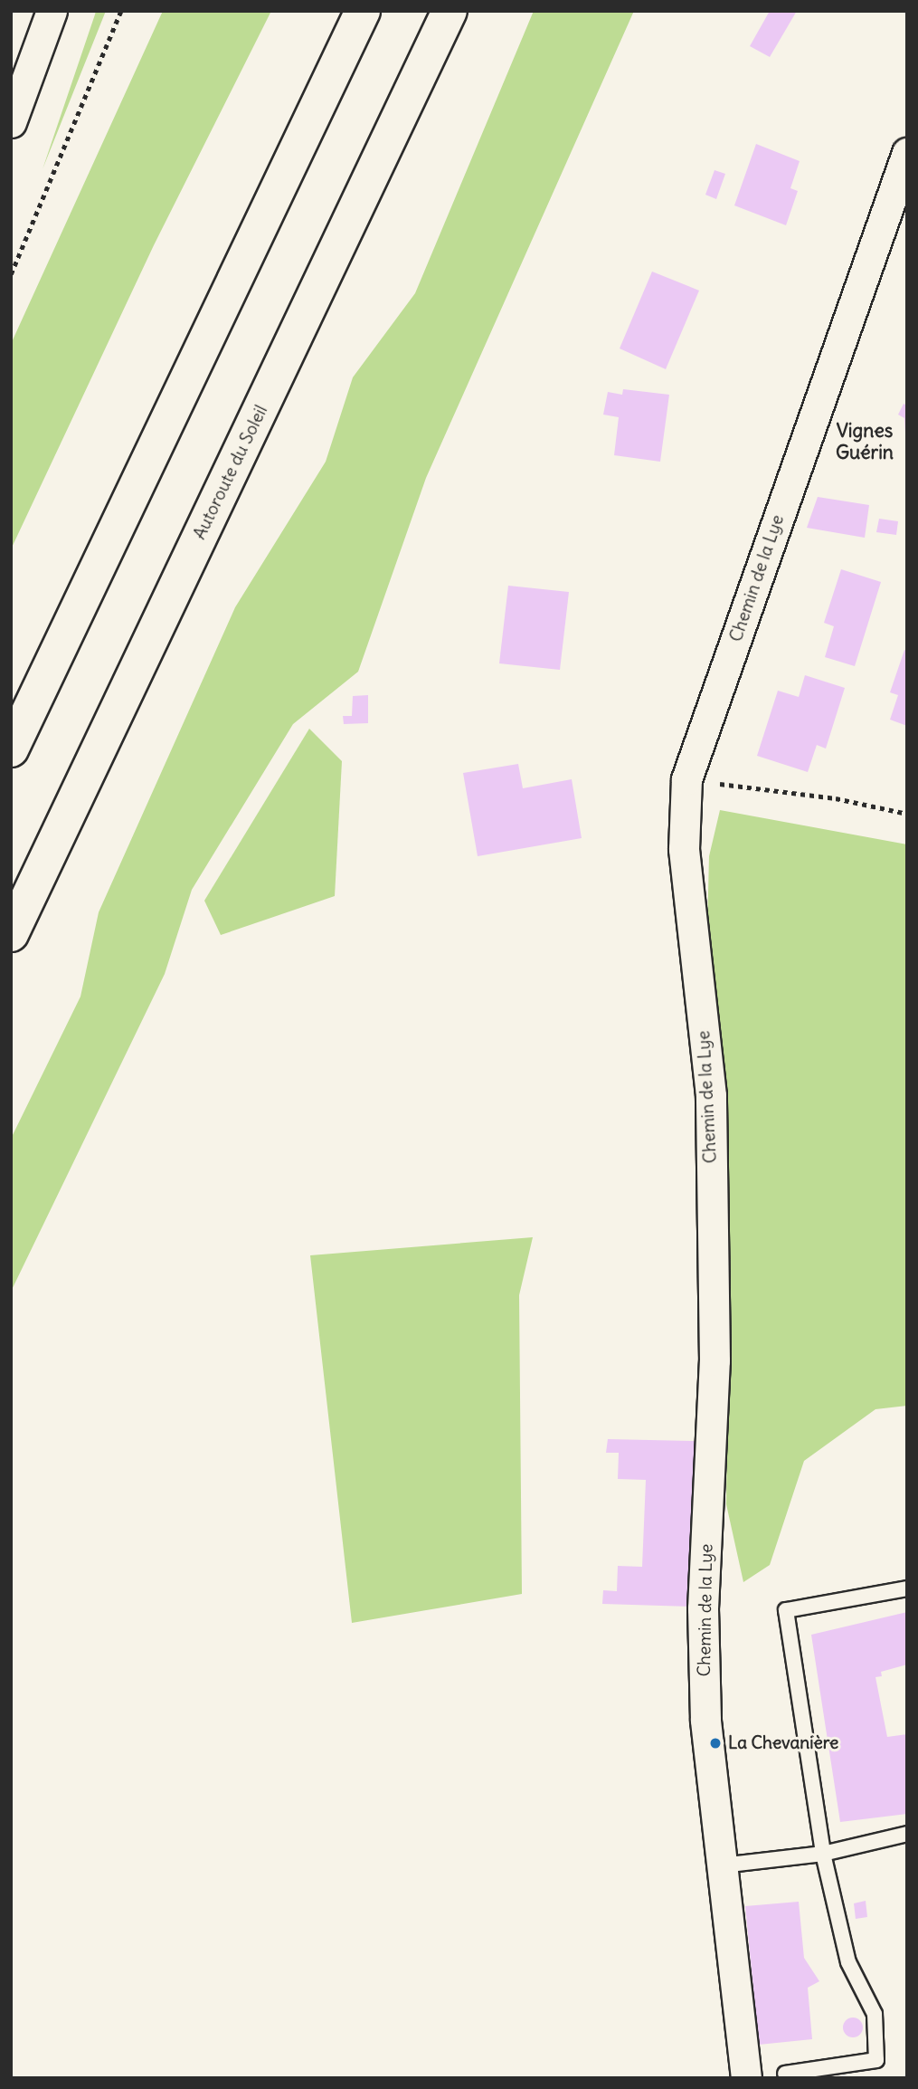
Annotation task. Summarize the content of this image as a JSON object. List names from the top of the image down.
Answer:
{
  "streets": {
    "highway": ["Autoroute du Soleil"],
    "street": ["Chemin de la Lye"]
  },
  "districts": ["Vignes Guérin"],
  "places": ["La Chevanière"]
}
